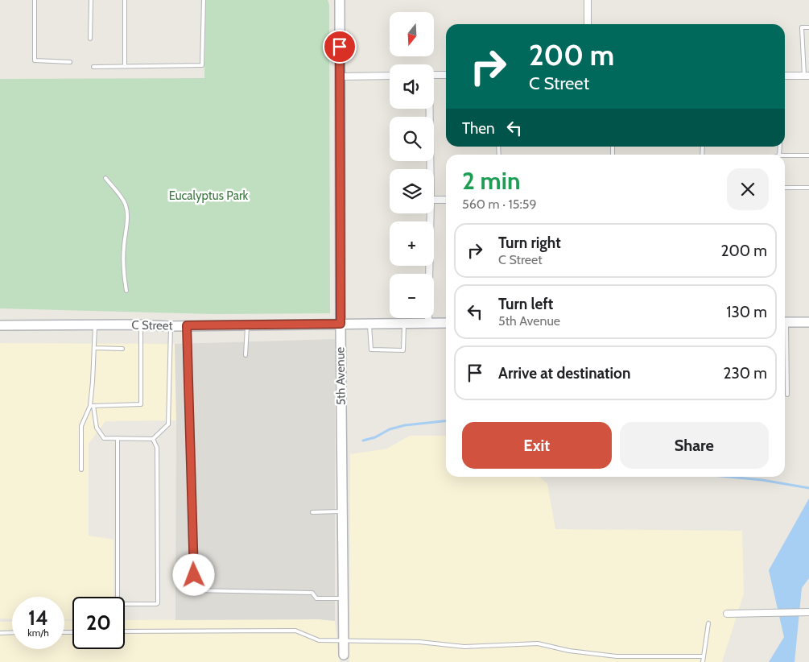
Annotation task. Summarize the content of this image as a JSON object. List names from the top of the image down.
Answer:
{
  "streets": {
    "street": ["C Street", "5th Avenue"]
  },
  "crossings": [
    ["C Street", "5th Avenue"]
  ],
  "parks": ["Eucalyptus Park"],
  "north": "bottom",
  "page": {
    "map_buttons": ["+", "−"],
    "turn": ["200 m", "C Street"],
    "then": "Then",
    "heading": ["2 min", "560 m · 15:59"],
    "list": [
      {
        "name": "Turn right",
        "note": "C Street",
        "value": "200 m"
      },
      {
        "name": "Turn left",
        "note": "5th Avenue",
        "value": "130 m"
      },
      {
        "name": "Arrive at destination",
        "value": "230 m"
      }
    ],
    "buttons": ["Exit", "Share"],
    "speed": "14 km/h",
    "limit": "20"
  }
}
